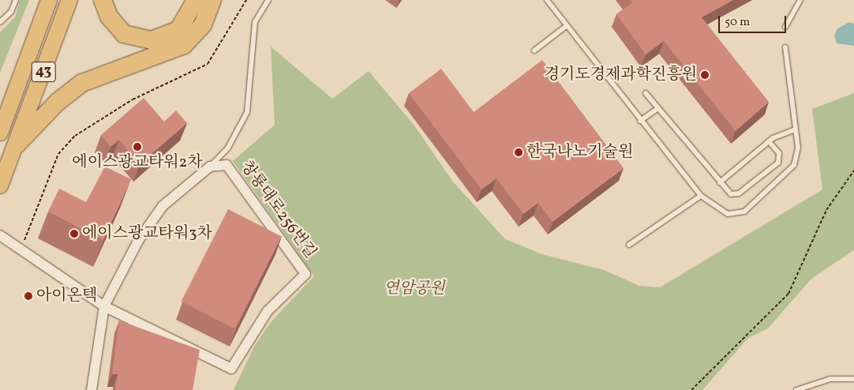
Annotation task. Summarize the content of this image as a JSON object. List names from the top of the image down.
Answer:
{
  "streets": {
    "main road": ["43"],
    "street": ["창룡대로256번길"]
  },
  "parks": ["연암공원"],
  "places": [
    "경기도경제과학진흥원",
    "에이스광교타워2차",
    "한국나노기술원",
    "에이스광교타워3차",
    "아이온텍"
  ],
  "scale_bar": "50 m"
}
